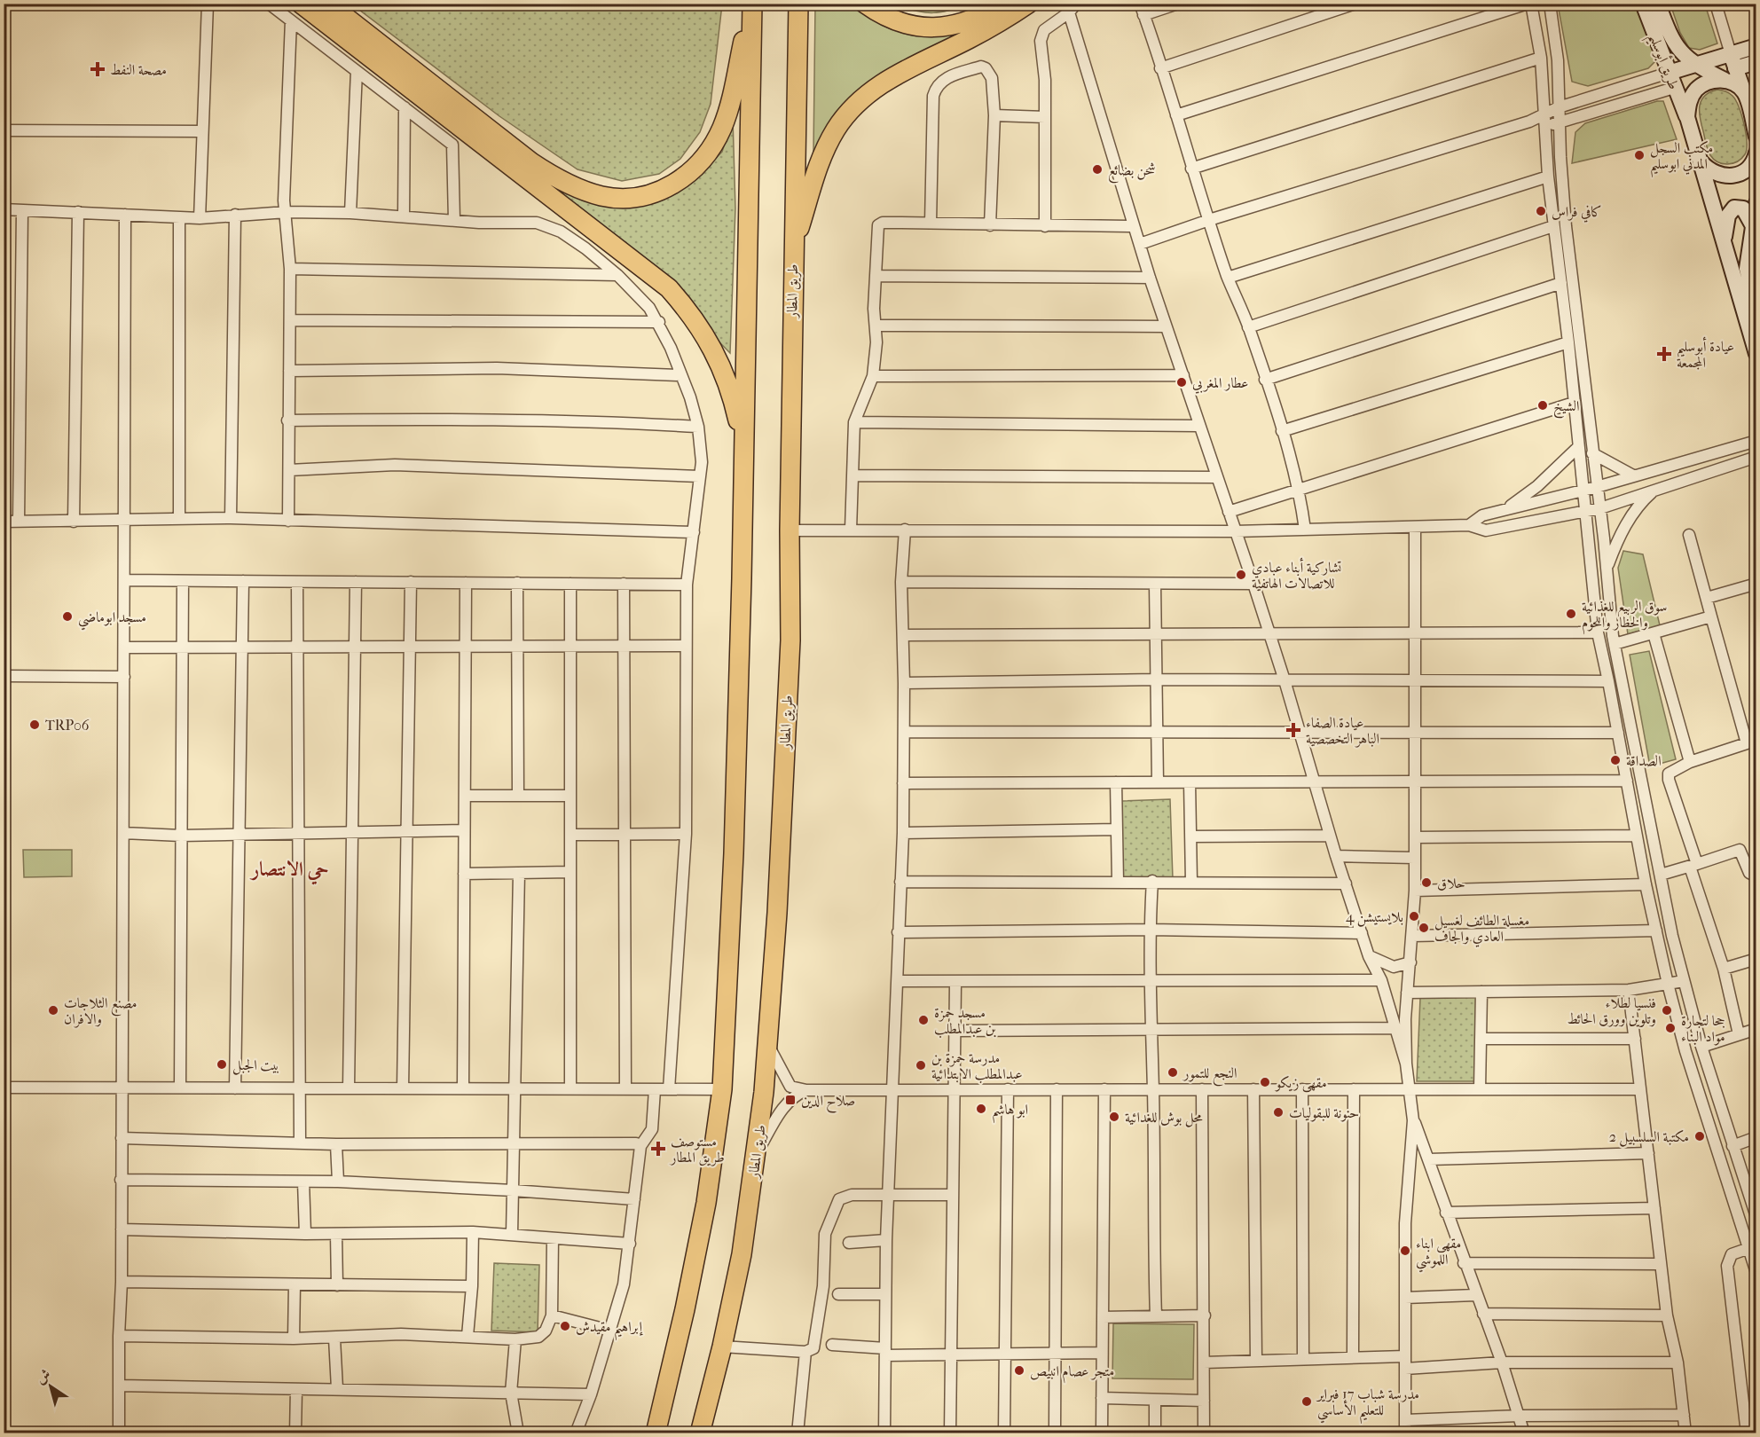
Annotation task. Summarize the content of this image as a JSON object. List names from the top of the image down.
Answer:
{
  "streets": {
    "highway": ["طريق المطار"],
    "main road": ["طريق أبوسليم"]
  },
  "districts": ["حي الانتصار"],
  "places": {
    "health": [
      "مصحة النفط",
      "عيادة أبوسليم المجمعة",
      "عيادة الصفاء الباهر التخصصية",
      "مستوصف طريق المطار"
    ],
    "other": [
      "مكتب السجل المدني ابوسليم",
      "شحن بضائع",
      "كافي فراس",
      "عطار المغربي",
      "الشيخ",
      "تشاركية أبناء عبادي للاتصالات الهاتفية",
      "سوق الربيع للغذائية والخظار واللحوم",
      "مسجد ابوماضي",
      "TRP06",
      "الصداقة",
      "حلاق",
      "بلايستيشن 4",
      "مغسلة الطائف لغسيل العادي والجاف",
      "مصنع الثلاجات والافران",
      "فنسيا لطلاء وتلوين وورق الحائط",
      "مسجد حمزة بن عبدالمطلب",
      "جحا لتجارة مواد البناء",
      "بيت الجبل",
      "مدرسة حمزة بن عبدالمطلب الابتدائية",
      "النجع للتمور",
      "مقهى زيكو",
      "ابو هاشم",
      "حنونة للبقوليات",
      "محل بوش للغدائية",
      "مكتبة السلسبيل 2",
      "مقهى ابناء اللموشي",
      "إبراهيم مقيدش",
      "متجر عصام انبيص",
      "مدرسة شباب 17 فبراير للتعليم الأساسي"
    ],
    "transit": ["صلاح الدين"]
  },
  "north": "top left"
}
